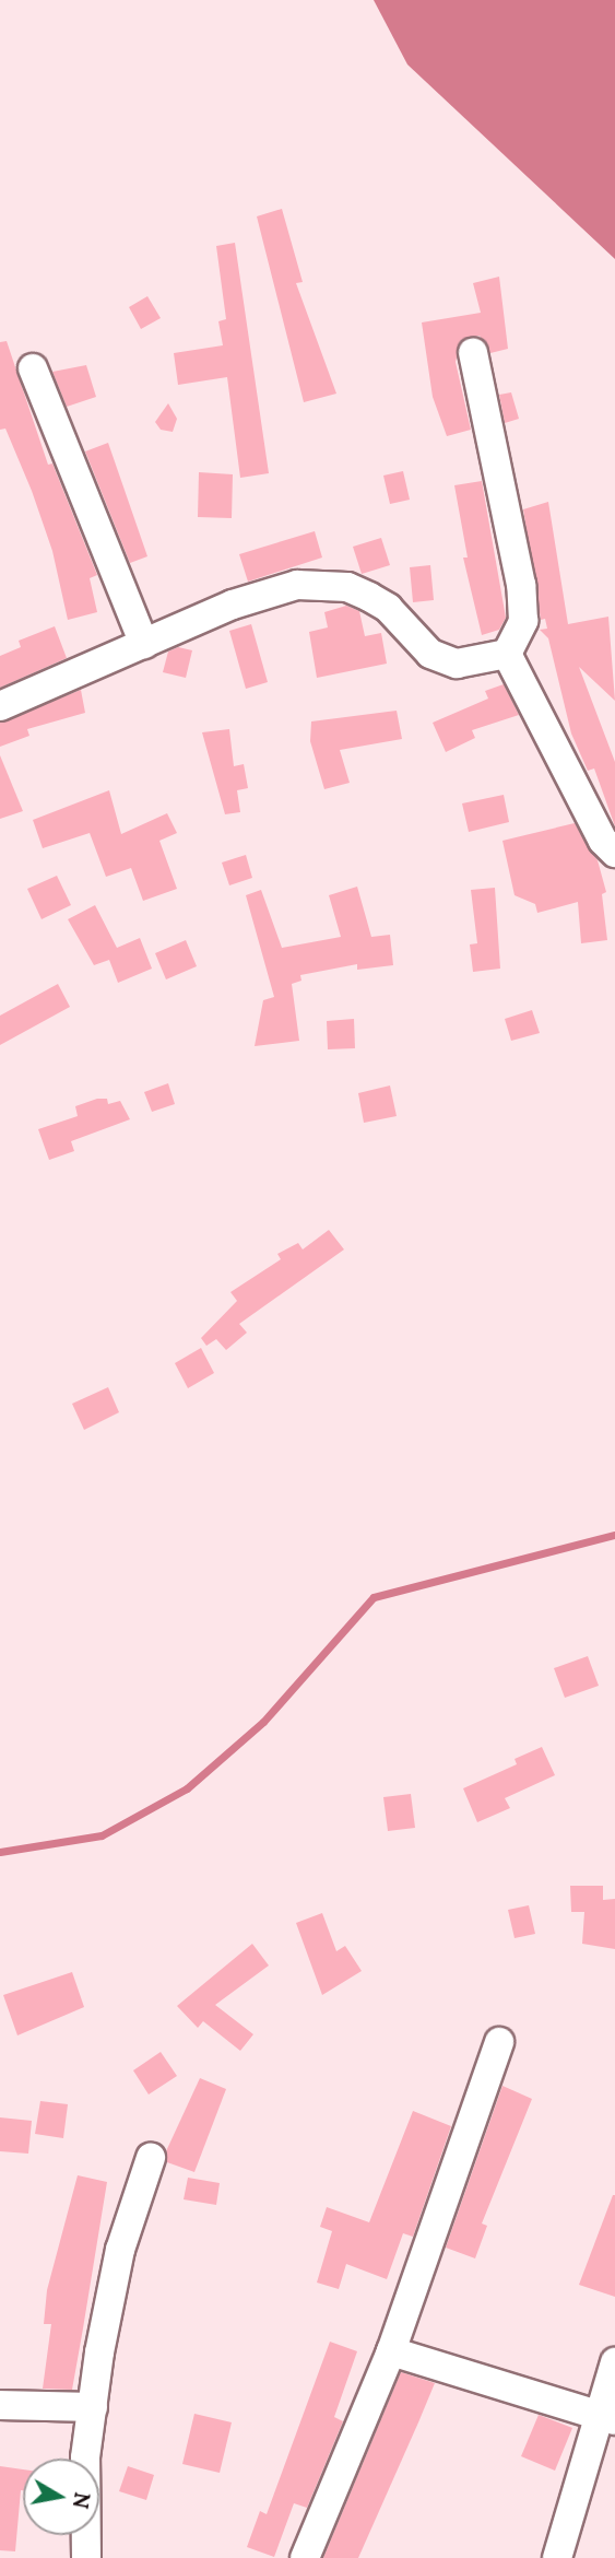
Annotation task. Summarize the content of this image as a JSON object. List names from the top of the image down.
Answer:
{
  "north": "right"
}
